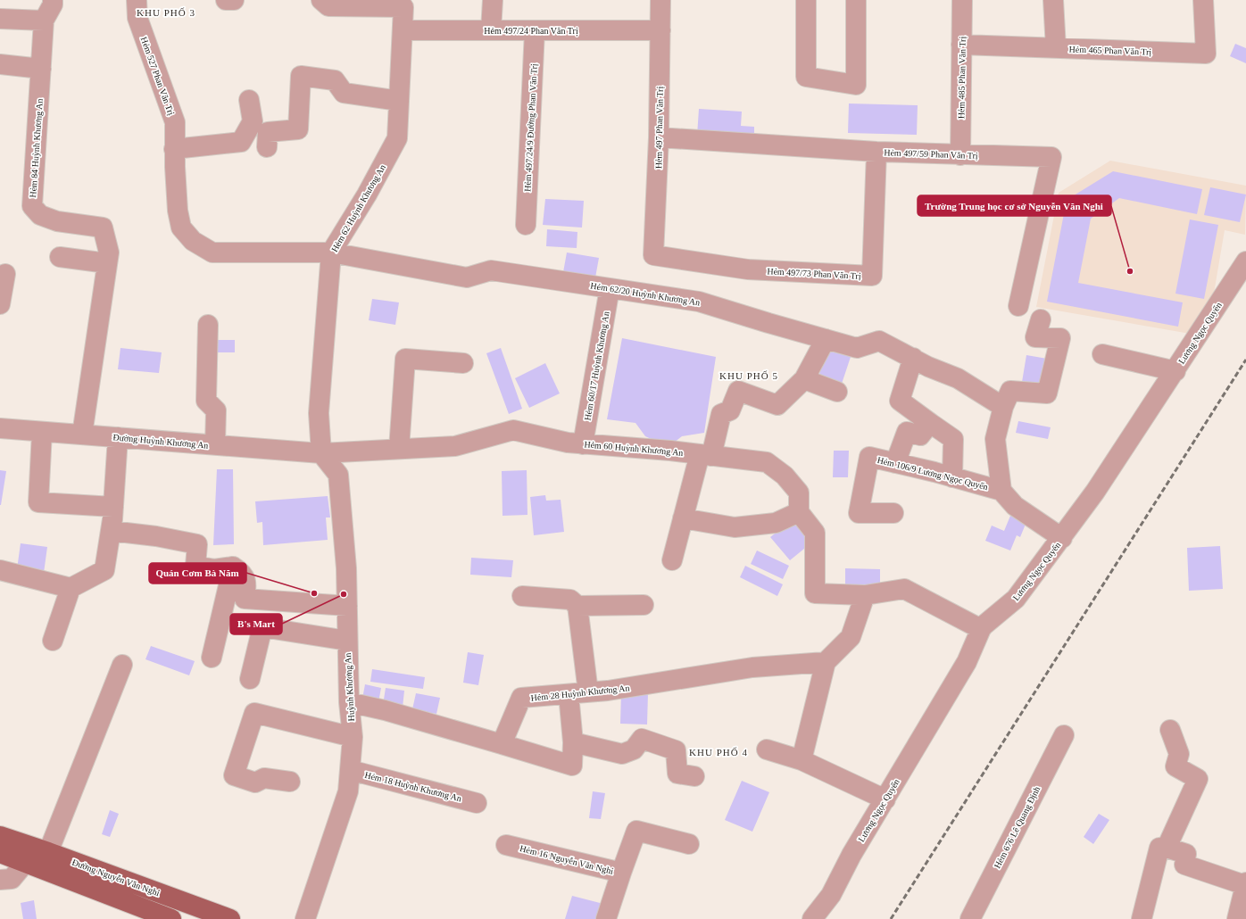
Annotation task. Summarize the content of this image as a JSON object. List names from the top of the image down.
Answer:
{
  "streets": {
    "main road": ["Đường Nguyễn Văn Nghi"],
    "street": [
      "Hẻm 497/24 Phan Văn Trị",
      "Hẻm 465 Phan Văn Trị",
      "Hẻm 527 Phan Văn Trị",
      "Hẻm 485 Phan Văn Trị",
      "Hẻm 497/24/9 Đường Phan Văn Trị",
      "Hẻm 497 Phan Văn Trị",
      "Hẻm 84 Huỳnh Khương An",
      "Hẻm 497/59 Phan Văn Trị",
      "Hẻm 62 Huỳnh Khương An",
      "Hẻm 497/73 Phan Văn Trị",
      "Hẻm 62/20 Huỳnh Khương An",
      "Lương Ngọc Quyến",
      "Hẻm 60/17 Huỳnh Khương An",
      "Đường Huỳnh Khương An",
      "Hẻm 60 Huỳnh Khương An",
      "Hẻm 106/9 Lương Ngọc Quyến",
      "Huỳnh Khương An",
      "Hẻm 28 Huỳnh Khương An",
      "Hẻm 18 Huỳnh Khương An",
      "Hẻm 676 Lê Quang Định",
      "Hẻm 16 Nguyễn Văn Nghi"
    ]
  },
  "crossings": [
    ["Hẻm 497/24 Phan Văn Trị", "Hẻm 497/24/9 Đường Phan Văn Trị"],
    ["Hẻm 497/24 Phan Văn Trị", "Hẻm 497 Phan Văn Trị"],
    ["Hẻm 497/24 Phan Văn Trị", "Hẻm 62 Huỳnh Khương An"],
    ["Hẻm 465 Phan Văn Trị", "Hẻm 485 Phan Văn Trị"],
    ["Hẻm 527 Phan Văn Trị", "Hẻm 62 Huỳnh Khương An"],
    ["Hẻm 527 Phan Văn Trị", "Hẻm 62/20 Huỳnh Khương An"],
    ["Hẻm 485 Phan Văn Trị", "Hẻm 497/59 Phan Văn Trị"],
    ["Hẻm 497 Phan Văn Trị", "Hẻm 497/59 Phan Văn Trị"],
    ["Hẻm 497 Phan Văn Trị", "Hẻm 497/73 Phan Văn Trị"],
    ["Hẻm 84 Huỳnh Khương An", "Đường Huỳnh Khương An"],
    ["Hẻm 497/59 Phan Văn Trị", "Hẻm 497/73 Phan Văn Trị"],
    ["Hẻm 62 Huỳnh Khương An", "Hẻm 62/20 Huỳnh Khương An"],
    ["Hẻm 62 Huỳnh Khương An", "Đường Huỳnh Khương An"],
    ["Hẻm 62 Huỳnh Khương An", "Hẻm 60 Huỳnh Khương An"],
    ["Hẻm 62 Huỳnh Khương An", "Huỳnh Khương An"],
    ["Hẻm 62/20 Huỳnh Khương An", "Hẻm 60/17 Huỳnh Khương An"],
    ["Hẻm 60/17 Huỳnh Khương An", "Hẻm 60 Huỳnh Khương An"],
    ["Đường Huỳnh Khương An", "Hẻm 60 Huỳnh Khương An"],
    ["Đường Huỳnh Khương An", "Huỳnh Khương An"],
    ["Hẻm 60 Huỳnh Khương An", "Huỳnh Khương An"],
    ["Huỳnh Khương An", "Hẻm 18 Huỳnh Khương An"]
  ],
  "districts": ["KHU PHỐ 3", "KHU PHỐ 5", "KHU PHỐ 4"],
  "places": ["Trường Trung học cơ sở Nguyễn Văn Nghi", "Quán Cơm Bà Năm", "B's Mart"]
}
